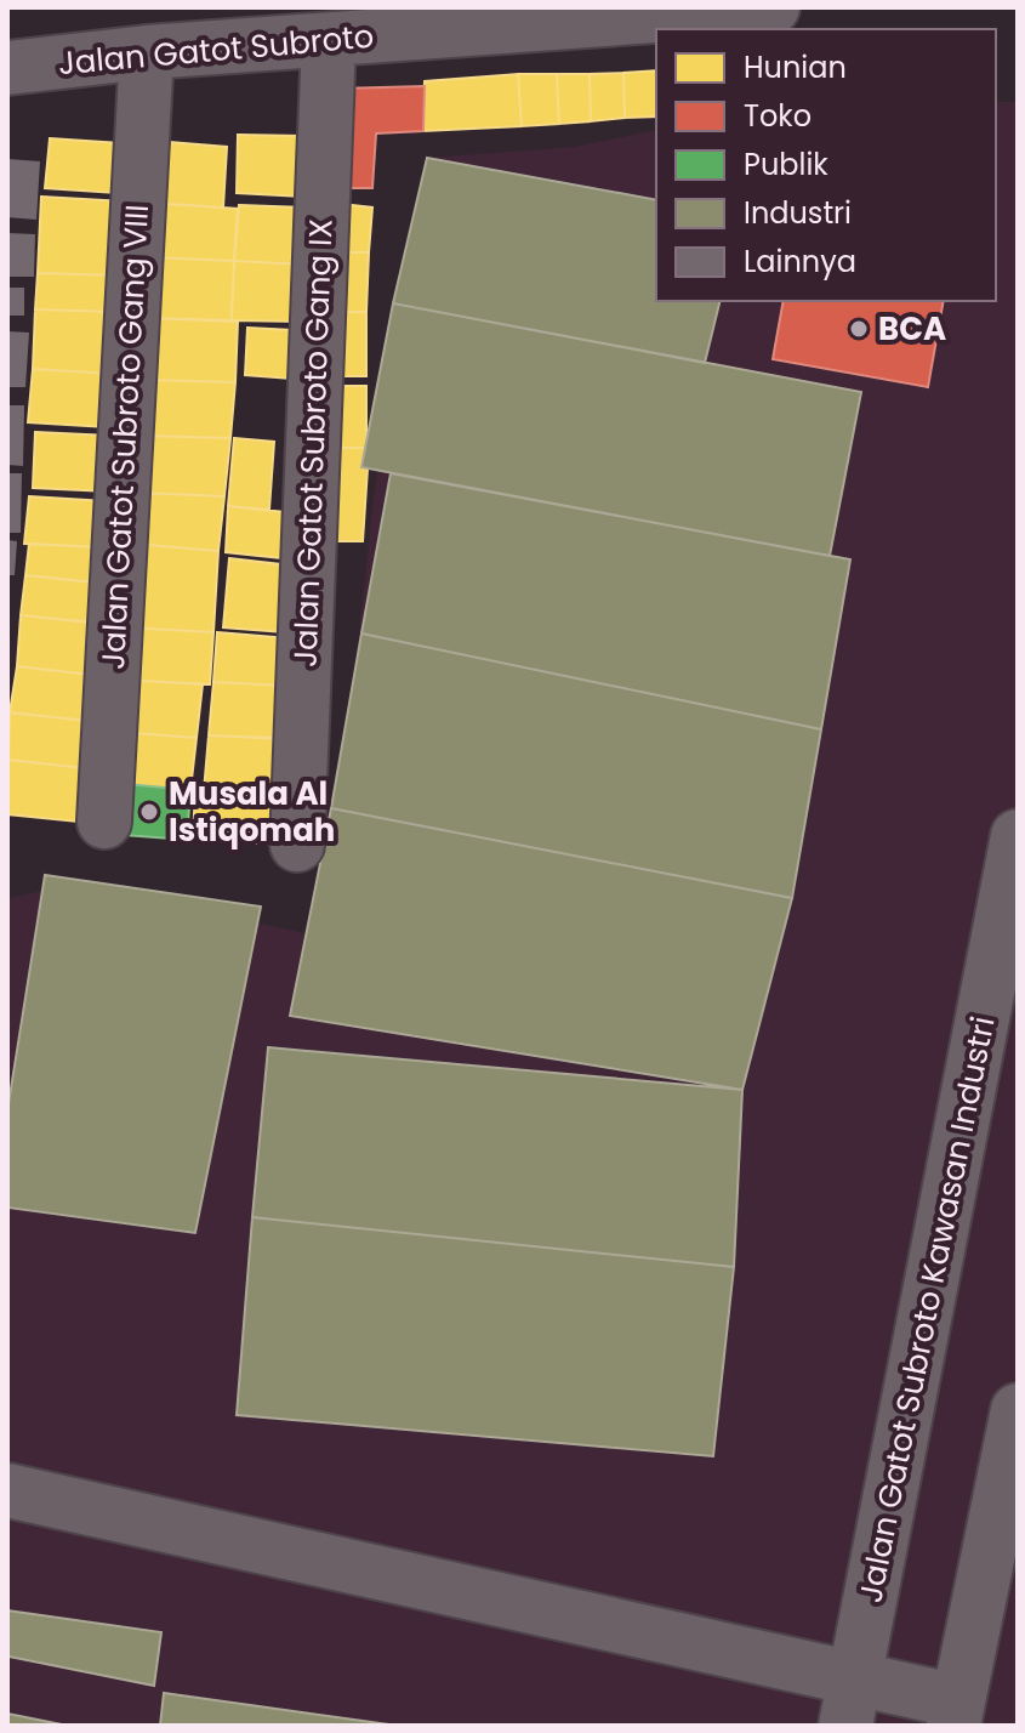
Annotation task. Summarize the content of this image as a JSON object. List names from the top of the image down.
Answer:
{
  "streets": {
    "street": [
      "Jalan Gatot Subroto",
      "Jalan Gatot Subroto Gang VIII",
      "Jalan Gatot Subroto Gang IX",
      "Jalan Gatot Subroto Kawasan Industri"
    ]
  },
  "crossings": [
    ["Jalan Gatot Subroto", "Jalan Gatot Subroto Gang VIII"],
    ["Jalan Gatot Subroto", "Jalan Gatot Subroto Gang IX"]
  ],
  "places": ["BCA", "Musala Al Istiqomah"],
  "legend": [
    "Hunian",
    "Toko",
    "Publik",
    "Industri",
    "Lainnya"
  ]
}
